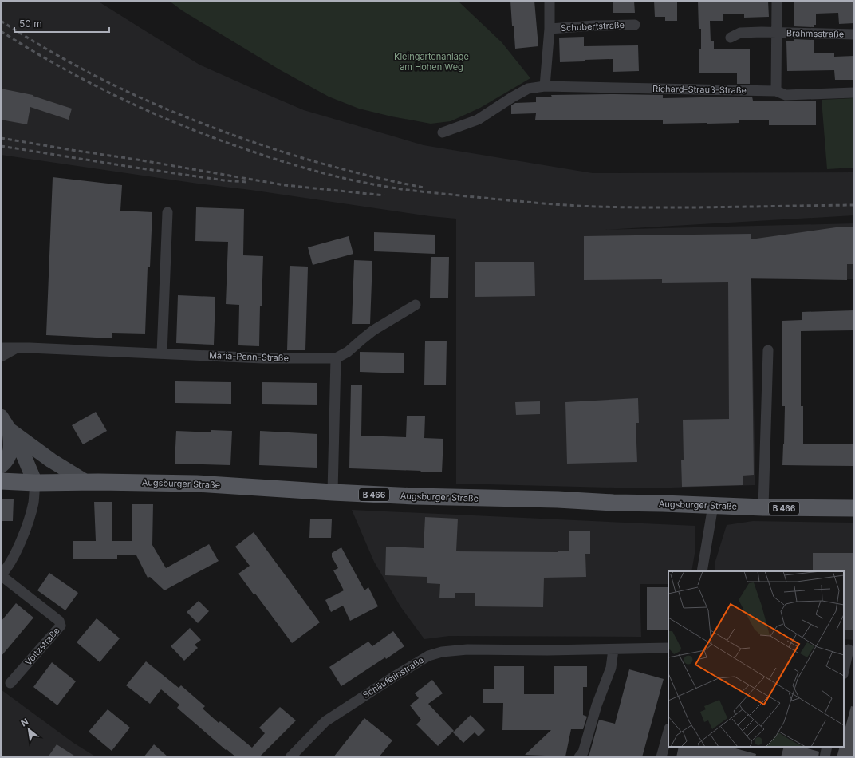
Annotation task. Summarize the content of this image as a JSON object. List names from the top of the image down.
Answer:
{
  "streets": {
    "main road": ["Augsburger Straße", "B 466"],
    "street": [
      "Schubertstraße",
      "Brahmsstraße",
      "Richard-Strauß-Straße",
      "Maria-Penn-Straße",
      "Voltzstraße",
      "Schäufelinstraße"
    ]
  },
  "crossings": [
    ["Schubertstraße", "Richard-Strauß-Straße"],
    ["Brahmsstraße", "Richard-Strauß-Straße"],
    ["Augsburger Straße", "Voltzstraße"]
  ],
  "parks": ["Kleingartenanlage am Hohen Weg"],
  "scale_bar": "50 m",
  "north": "top left"
}
